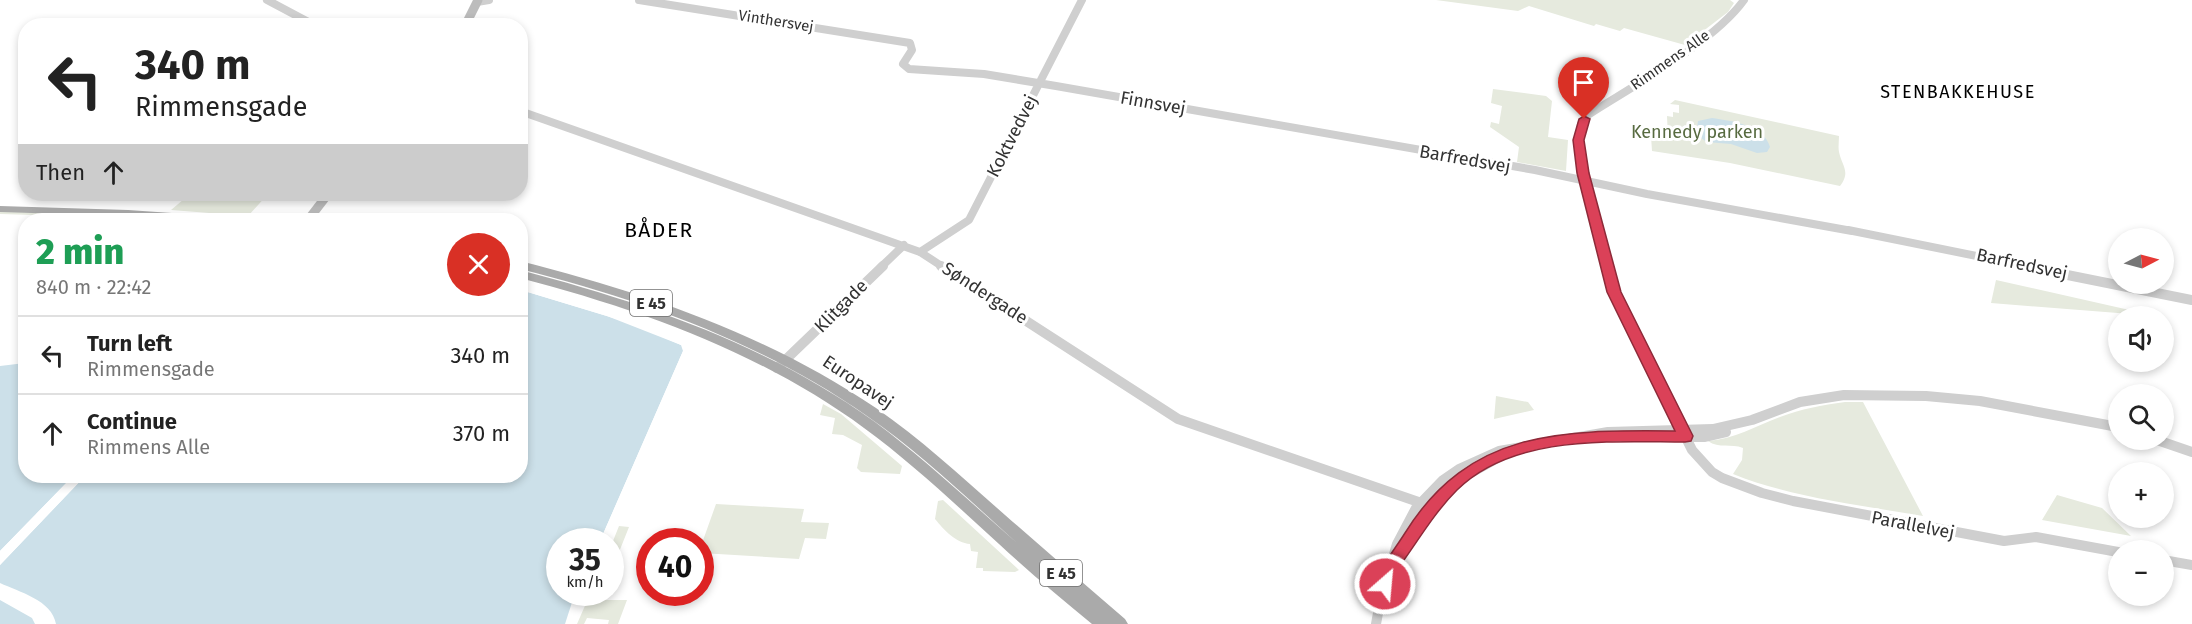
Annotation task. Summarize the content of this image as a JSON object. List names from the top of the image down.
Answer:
{
  "streets": {
    "main road": ["E 45", "Europavej"],
    "street": [
      "Vinthersvej",
      "Rimmens Alle",
      "Finnsvej",
      "Koktvedvej",
      "Barfredsvej",
      "Søndergade",
      "Klitgade",
      "Parallelvej"
    ]
  },
  "crossings": [
    ["Vinthersvej", "Finnsvej"],
    ["Rimmens Alle", "Barfredsvej"],
    ["Rimmens Alle", "Parallelvej"],
    ["Finnsvej", "Koktvedvej"],
    ["Finnsvej", "Barfredsvej"],
    ["Koktvedvej", "Søndergade"],
    ["Søndergade", "Klitgade"],
    ["Klitgade", "Europavej"]
  ],
  "districts": ["STENBAKKEHUSE", "BÅDER"],
  "parks": ["Kennedy parken"],
  "north": "right",
  "page": {
    "turn": ["340 m", "Rimmensgade"],
    "then": "Then",
    "heading": ["2 min", "840 m · 22:42"],
    "map_buttons": ["+", "−"],
    "list": [
      {
        "name": "Turn left",
        "note": "Rimmensgade",
        "value": "340 m"
      },
      {
        "name": "Continue",
        "note": "Rimmens Alle",
        "value": "370 m"
      }
    ],
    "speed": "35 km/h",
    "limit": "40"
  }
}
